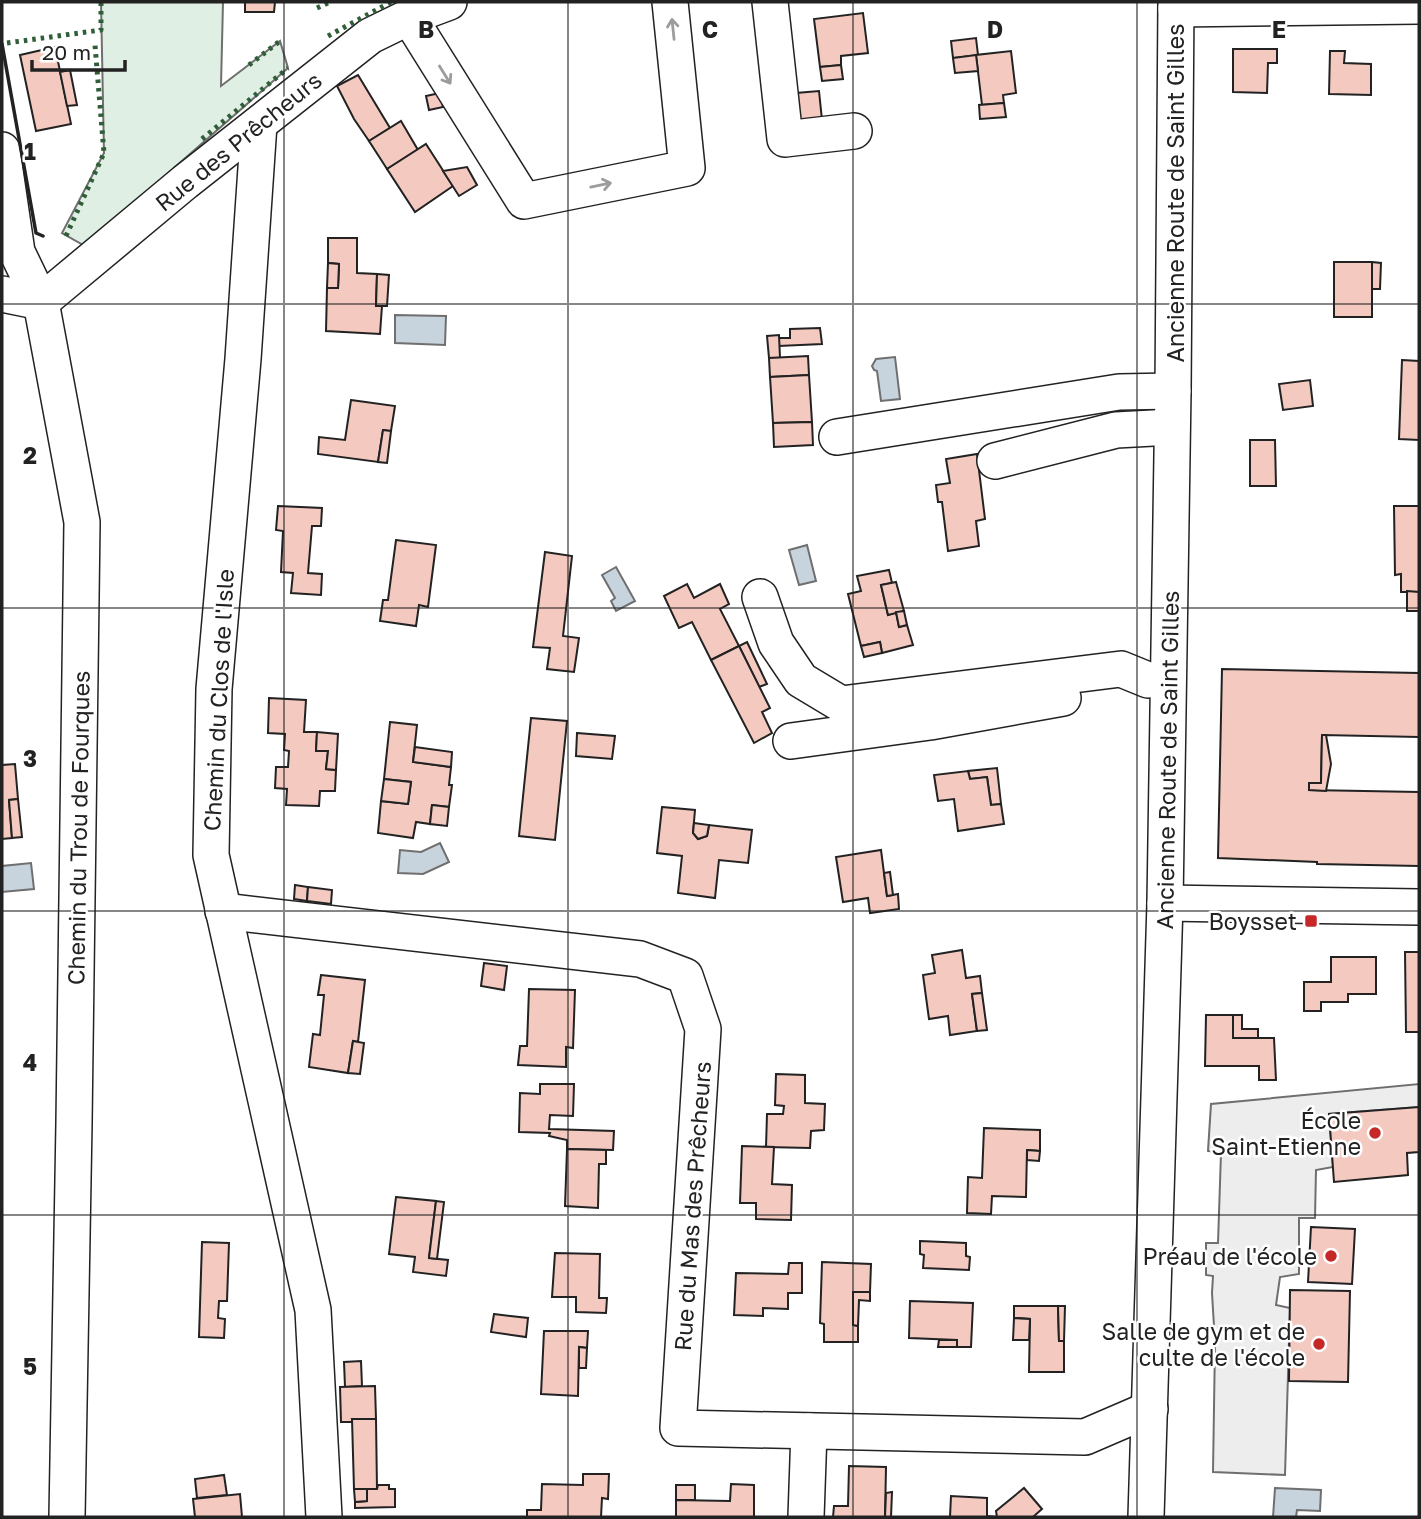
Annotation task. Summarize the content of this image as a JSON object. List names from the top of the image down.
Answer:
{
  "streets": {
    "street": [
      "Rue des Prêcheurs",
      "Ancienne Route de Saint Gilles",
      "Chemin du Clos de l'Isle",
      "Chemin du Trou de Fourques",
      "Rue du Mas des Prêcheurs"
    ]
  },
  "crossings": [
    ["Rue des Prêcheurs", "Chemin du Clos de l'Isle"],
    ["Rue des Prêcheurs", "Chemin du Trou de Fourques"],
    ["Ancienne Route de Saint Gilles", "Rue du Mas des Prêcheurs"],
    ["Chemin du Clos de l'Isle", "Rue du Mas des Prêcheurs"]
  ],
  "places": {
    "transit": ["Boysset"],
    "other": ["École Saint-Etienne", "Préau de l'école", "Salle de gym et de culte de l'école"]
  },
  "scale_bar": "20 m",
  "grid": {
    "columns": [
      "B",
      "C",
      "D",
      "E"
    ],
    "rows": [
      "1",
      "2",
      "3",
      "4",
      "5"
    ]
  }
}
